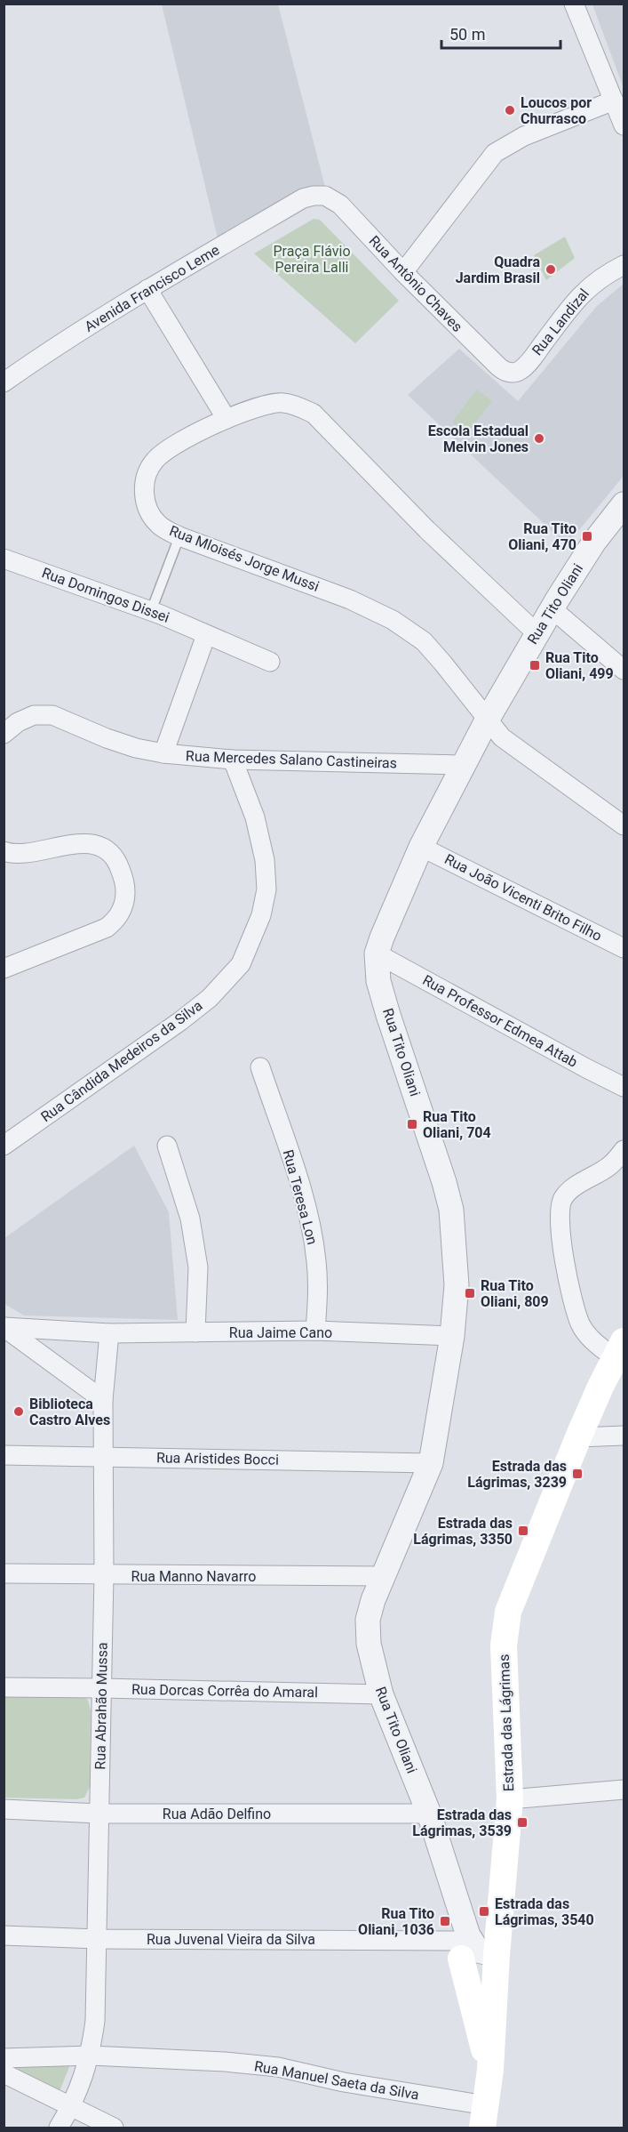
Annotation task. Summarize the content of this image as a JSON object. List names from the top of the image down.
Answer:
{
  "streets": {
    "main road": ["Estrada das Lágrimas"],
    "street": [
      "Rua Antônio Chaves",
      "Avenida Francisco Leme",
      "Rua Landizal",
      "Rua Mloisés Jorge Mussi",
      "Rua Domingos Dissei",
      "Rua Tito Oliani",
      "Rua Mercedes Salano Castineiras",
      "Rua João Vicenti Brito Filho",
      "Rua Professor Edmea Attab",
      "Rua Cândida Medeiros da Silva",
      "Rua Teresa Lon",
      "Rua Jaime Cano",
      "Rua Aristides Bocci",
      "Rua Manno Navarro",
      "Rua Dorcas Corrêa do Amaral",
      "Rua Abrahão Mussa",
      "Rua Adão Delfino",
      "Rua Juvenal Vieira da Silva",
      "Rua Manuel Saeta da Silva"
    ]
  },
  "crossings": [
    ["Rua Antônio Chaves", "Avenida Francisco Leme"],
    ["Rua Antônio Chaves", "Rua Landizal"],
    ["Rua Mloisés Jorge Mussi", "Rua Tito Oliani"],
    ["Rua Tito Oliani", "Rua Mercedes Salano Castineiras"],
    ["Rua Tito Oliani", "Rua João Vicenti Brito Filho"],
    ["Rua Tito Oliani", "Rua Professor Edmea Attab"],
    ["Rua Tito Oliani", "Rua Jaime Cano"],
    ["Rua Tito Oliani", "Rua Aristides Bocci"],
    ["Rua Tito Oliani", "Rua Manno Navarro"],
    ["Rua Tito Oliani", "Rua Dorcas Corrêa do Amaral"],
    ["Rua Tito Oliani", "Estrada das Lágrimas"],
    ["Rua Tito Oliani", "Rua Adão Delfino"],
    ["Rua Tito Oliani", "Rua Juvenal Vieira da Silva"],
    ["Rua Mercedes Salano Castineiras", "Rua Cândida Medeiros da Silva"],
    ["Rua Teresa Lon", "Rua Jaime Cano"],
    ["Rua Jaime Cano", "Rua Abrahão Mussa"],
    ["Rua Aristides Bocci", "Rua Abrahão Mussa"],
    ["Rua Manno Navarro", "Rua Abrahão Mussa"],
    ["Rua Dorcas Corrêa do Amaral", "Rua Abrahão Mussa"],
    ["Rua Abrahão Mussa", "Rua Adão Delfino"],
    ["Rua Abrahão Mussa", "Rua Juvenal Vieira da Silva"],
    ["Rua Abrahão Mussa", "Rua Manuel Saeta da Silva"],
    ["Estrada das Lágrimas", "Rua Manuel Saeta da Silva"]
  ],
  "parks": ["Praça Flávio Pereira Lalli"],
  "places": {
    "other": [
      "Loucos por Churrasco",
      "Quadra Jardim Brasil",
      "Escola Estadual Melvin Jones",
      "Biblioteca Castro Alves"
    ],
    "transit": [
      "Rua Tito Oliani, 470",
      "Rua Tito Oliani, 499",
      "Rua Tito Oliani, 704",
      "Rua Tito Oliani, 809",
      "Estrada das Lágrimas, 3239",
      "Estrada das Lágrimas, 3350",
      "Estrada das Lágrimas, 3539",
      "Estrada das Lágrimas, 3540",
      "Rua Tito Oliani, 1036"
    ]
  },
  "scale_bar": "50 m"
}
